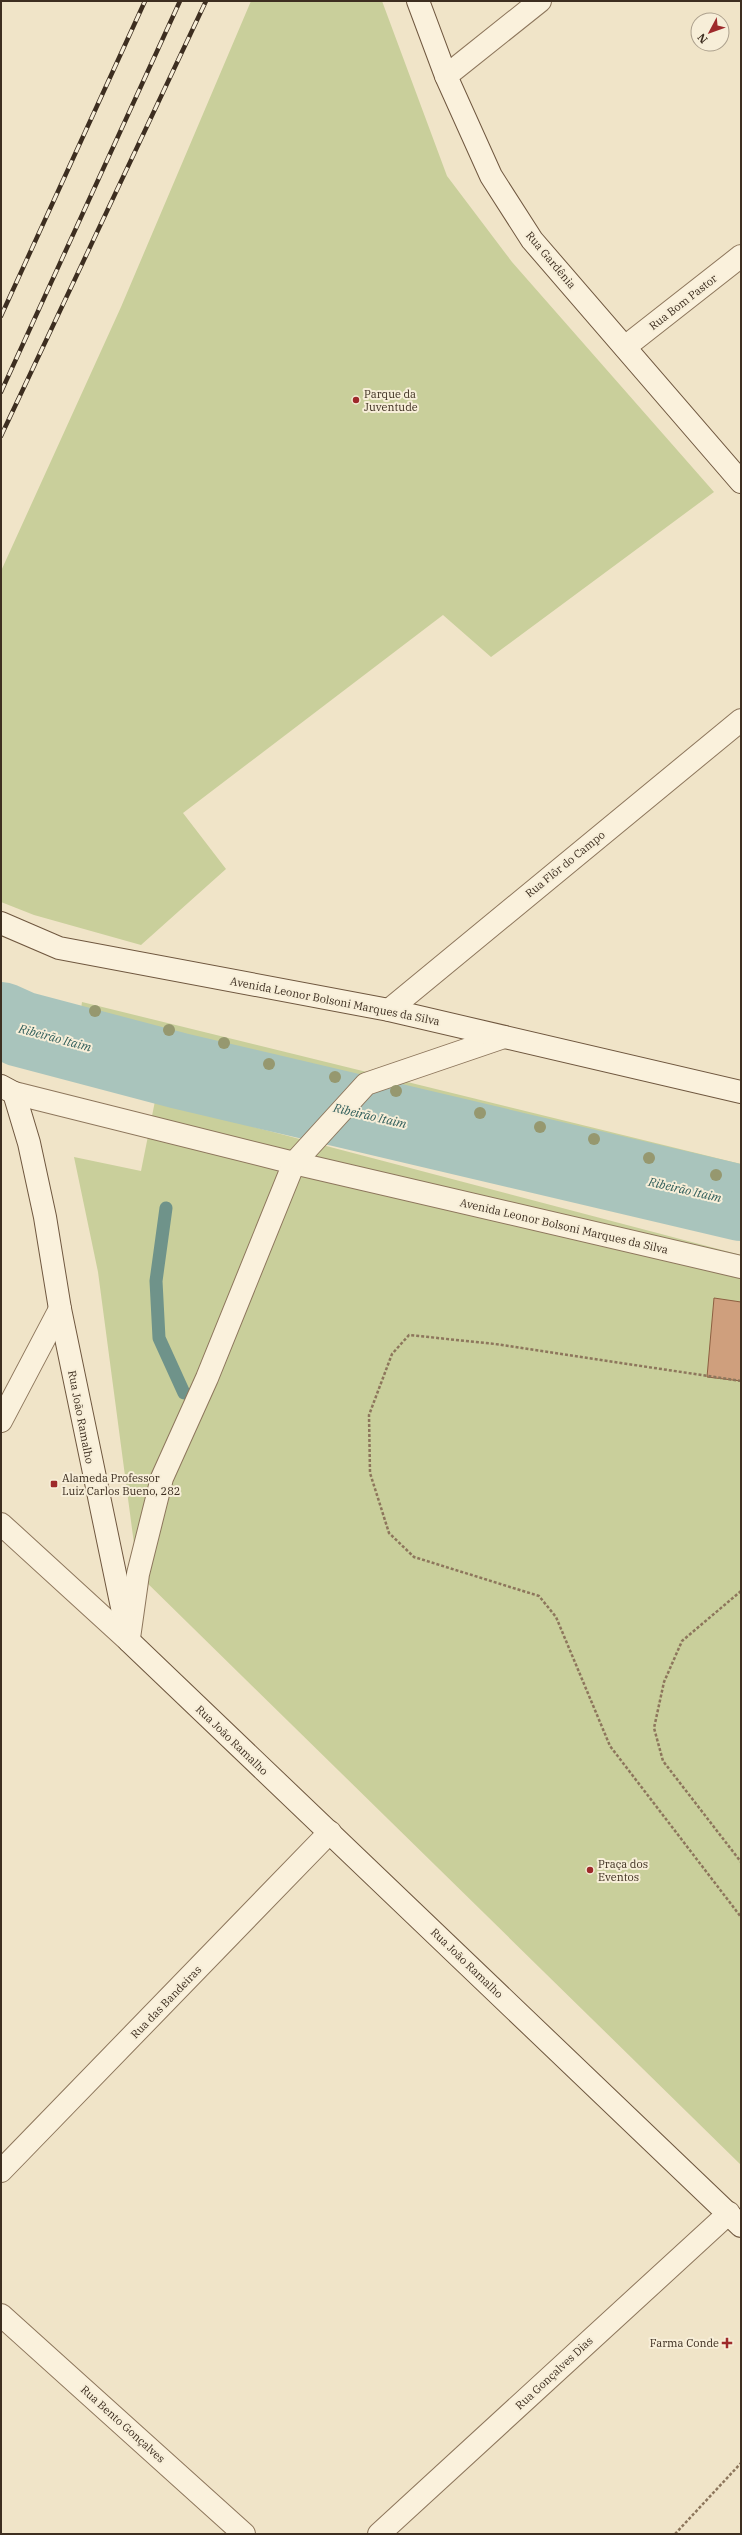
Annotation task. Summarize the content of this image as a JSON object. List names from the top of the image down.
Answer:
{
  "streets": {
    "street": [
      "Rua Gardênia",
      "Rua Bom Pastor",
      "Rua Flôr do Campo",
      "Avenida Leonor Bolsoni Marques da Silva",
      "Rua João Ramalho",
      "Rua das Bandeiras",
      "Rua Gonçalves Dias",
      "Rua Bento Gonçalves"
    ]
  },
  "crossings": [
    ["Rua Gardênia", "Rua Bom Pastor"],
    ["Rua Flôr do Campo", "Avenida Leonor Bolsoni Marques da Silva"],
    ["Avenida Leonor Bolsoni Marques da Silva", "Rua João Ramalho"],
    ["Rua João Ramalho", "Rua das Bandeiras"],
    ["Rua João Ramalho", "Rua Gonçalves Dias"]
  ],
  "water": ["Ribeirão Itaim"],
  "places": {
    "other": ["Parque da Juventude", "Praça dos Eventos"],
    "transit": ["Alameda Professor Luiz Carlos Bueno, 282"],
    "health": ["Farma Conde"]
  },
  "north": "bottom left"
}
